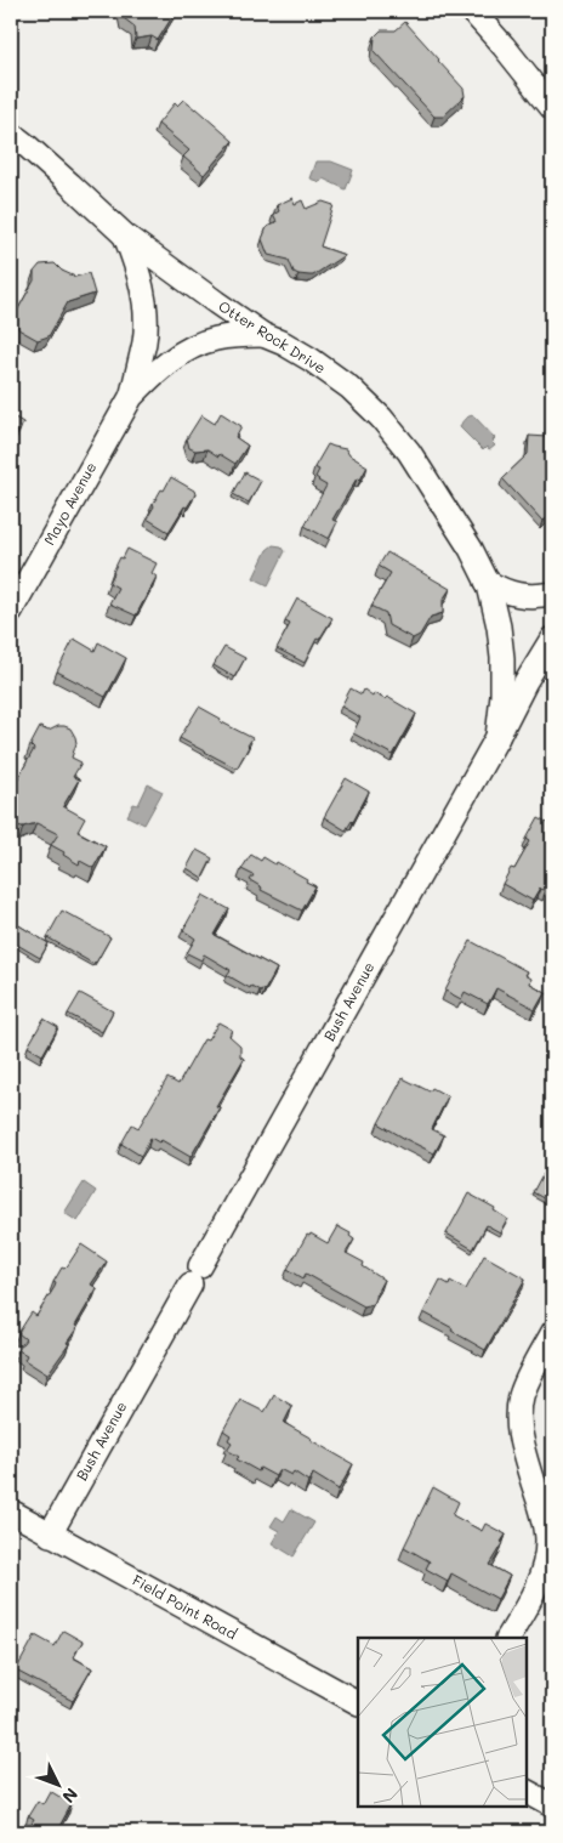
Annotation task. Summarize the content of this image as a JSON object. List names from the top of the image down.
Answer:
{
  "streets": {
    "street": [
      "Otter Rock Drive",
      "Mayo Avenue",
      "Bush Avenue",
      "Field Point Road"
    ]
  },
  "crossings": [
    ["Otter Rock Drive", "Mayo Avenue"],
    ["Otter Rock Drive", "Bush Avenue"],
    ["Bush Avenue", "Field Point Road"]
  ],
  "north": "bottom right"
}
